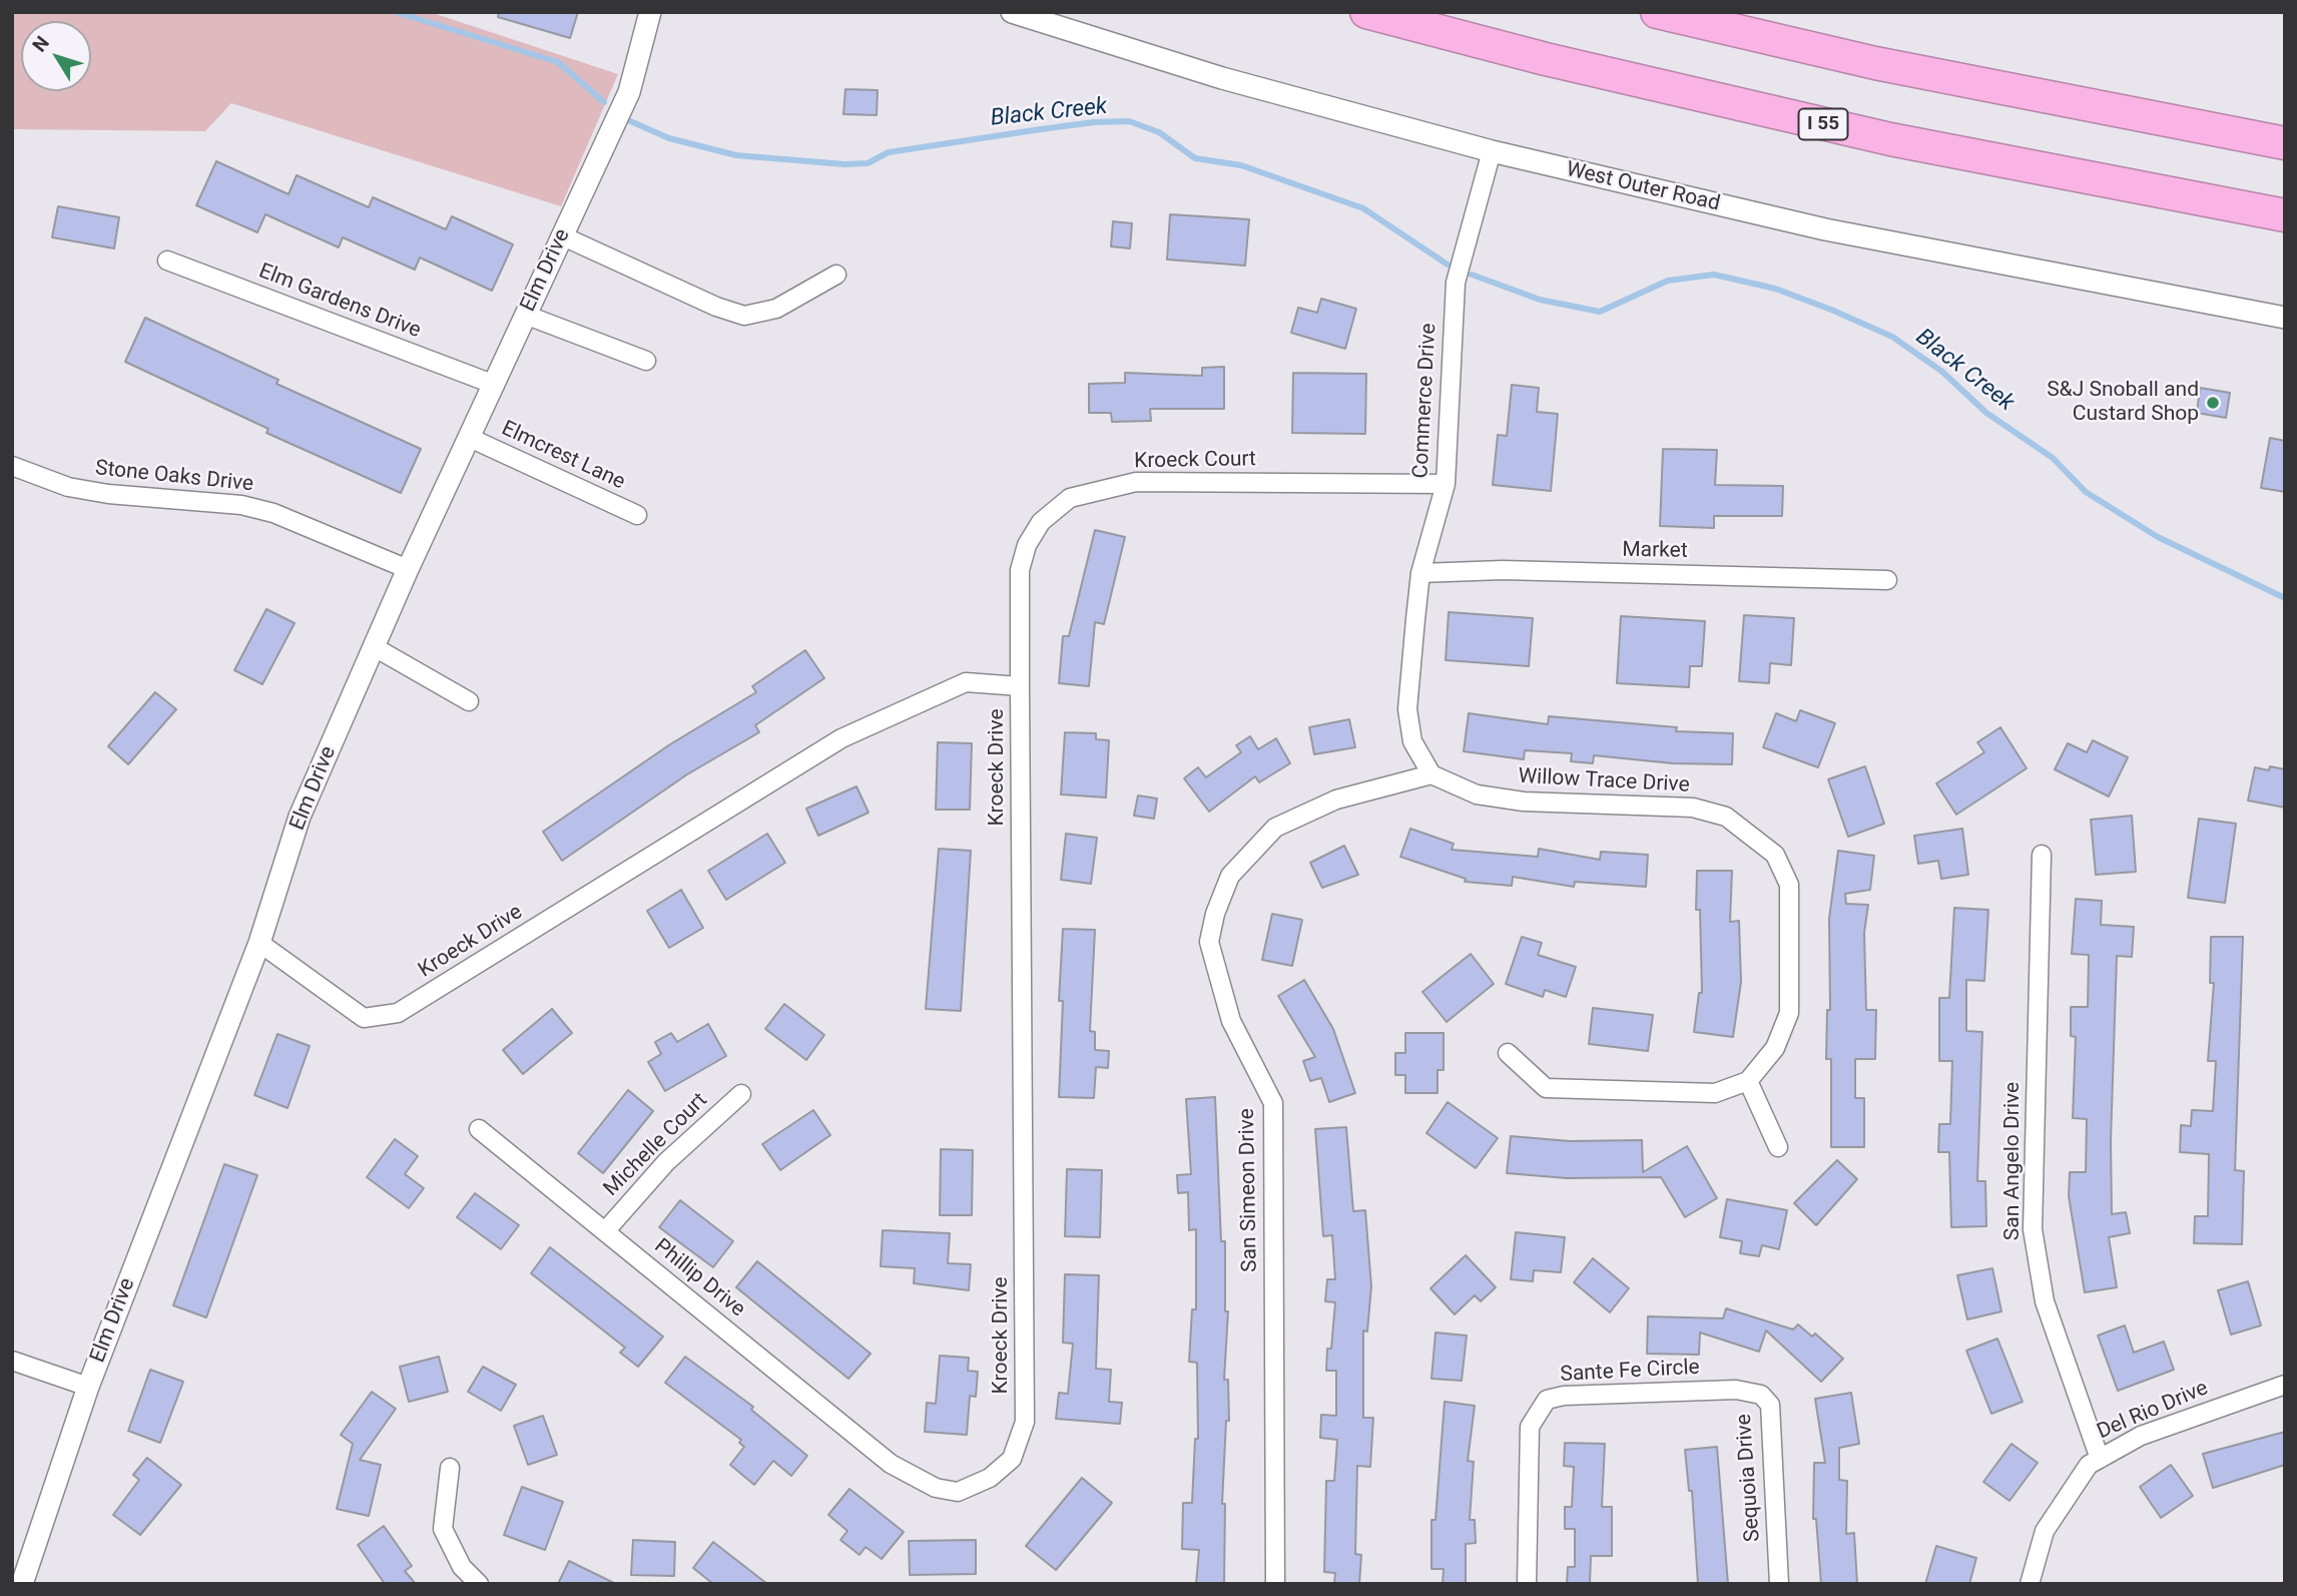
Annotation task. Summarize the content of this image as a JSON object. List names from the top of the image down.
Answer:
{
  "streets": {
    "highway": ["I 55"],
    "street": [
      "West Outer Road",
      "Elm Drive",
      "Elm Gardens Drive",
      "Commerce Drive",
      "Elmcrest Lane",
      "Kroeck Court",
      "Stone Oaks Drive",
      "Market",
      "Kroeck Drive",
      "Willow Trace Drive",
      "Michelle Court",
      "San Angelo Drive",
      "San Simeon Drive",
      "Phillip Drive",
      "Sante Fe Circle",
      "Del Rio Drive",
      "Sequoia Drive"
    ]
  },
  "crossings": [
    ["West Outer Road", "Commerce Drive"],
    ["Elm Drive", "Elm Gardens Drive"],
    ["Elm Drive", "Elmcrest Lane"],
    ["Elm Drive", "Stone Oaks Drive"],
    ["Elm Drive", "Kroeck Drive"],
    ["Commerce Drive", "Kroeck Court"],
    ["Commerce Drive", "Market"],
    ["Commerce Drive", "Willow Trace Drive"],
    ["Commerce Drive", "San Simeon Drive"],
    ["Kroeck Court", "Kroeck Drive"],
    ["Kroeck Drive", "Phillip Drive"],
    ["Willow Trace Drive", "San Simeon Drive"],
    ["Michelle Court", "Phillip Drive"],
    ["San Angelo Drive", "Del Rio Drive"],
    ["Sante Fe Circle", "Sequoia Drive"]
  ],
  "water": ["Black Creek"],
  "places": ["S&J Snoball and Custard Shop"],
  "north": "top left"
}
